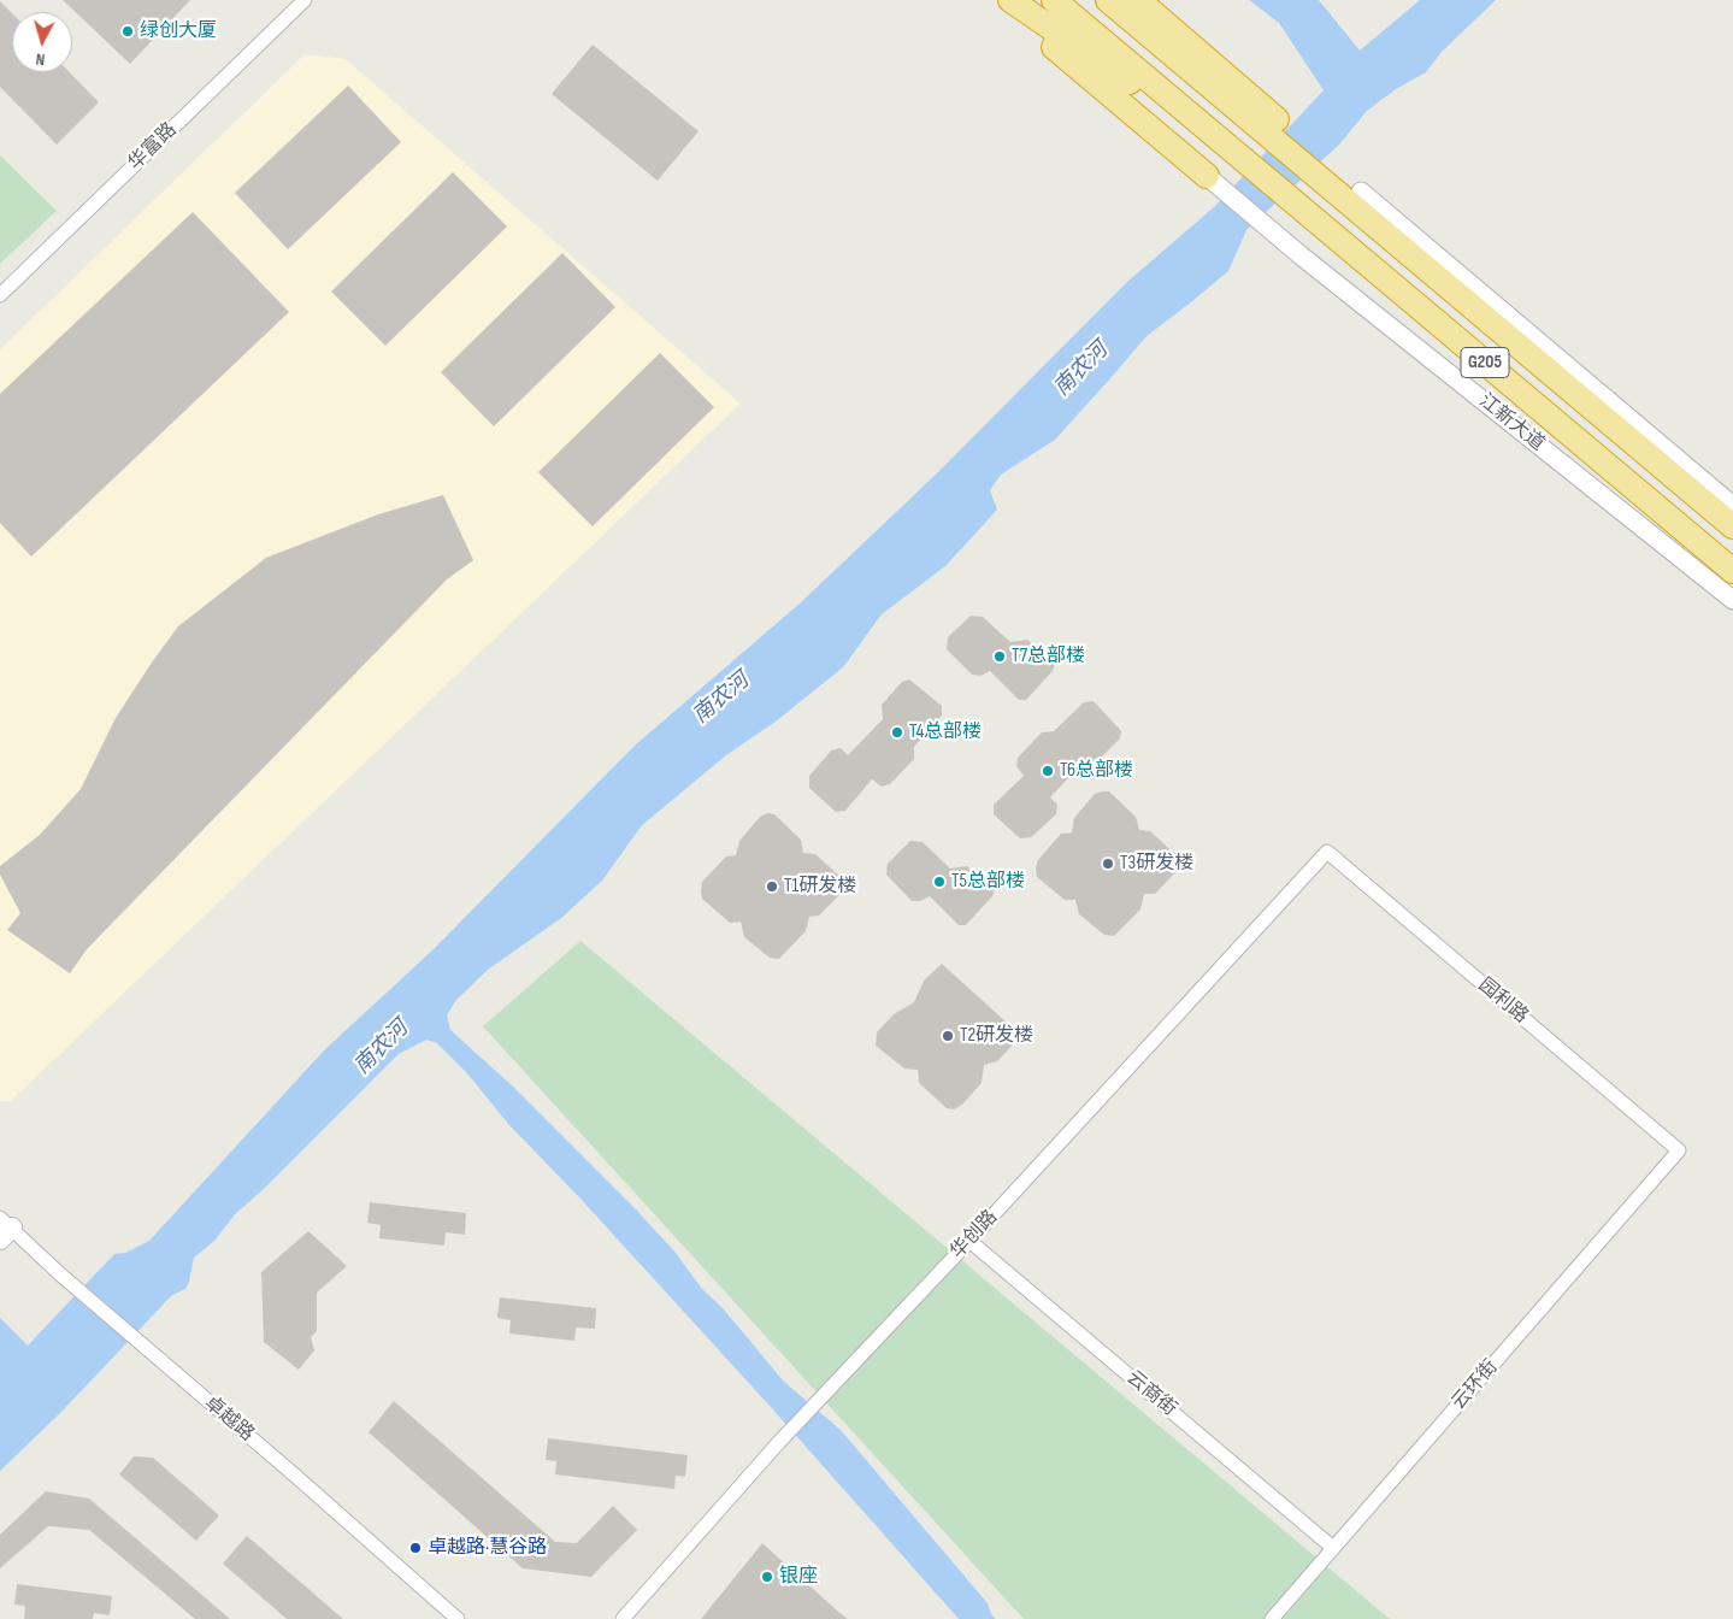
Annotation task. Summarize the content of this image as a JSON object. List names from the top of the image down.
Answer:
{
  "streets": {
    "highway": ["G205", "江新大道"],
    "street": [
      "华富路",
      "园利路",
      "华创路",
      "云环街",
      "云商街",
      "卓越路"
    ]
  },
  "crossings": [
    ["G205", "江新大道"],
    ["园利路", "华创路"],
    ["园利路", "云环街"],
    ["华创路", "云商街"],
    ["云环街", "云商街"]
  ],
  "water": ["南农河"],
  "places": [
    "绿创大厦",
    "T7总部楼",
    "T4总部楼",
    "T6总部楼",
    "T3研发楼",
    "T5总部楼",
    "T1研发楼",
    "T2研发楼",
    "卓越路·慧谷路",
    "银座"
  ],
  "north": "bottom"
}
